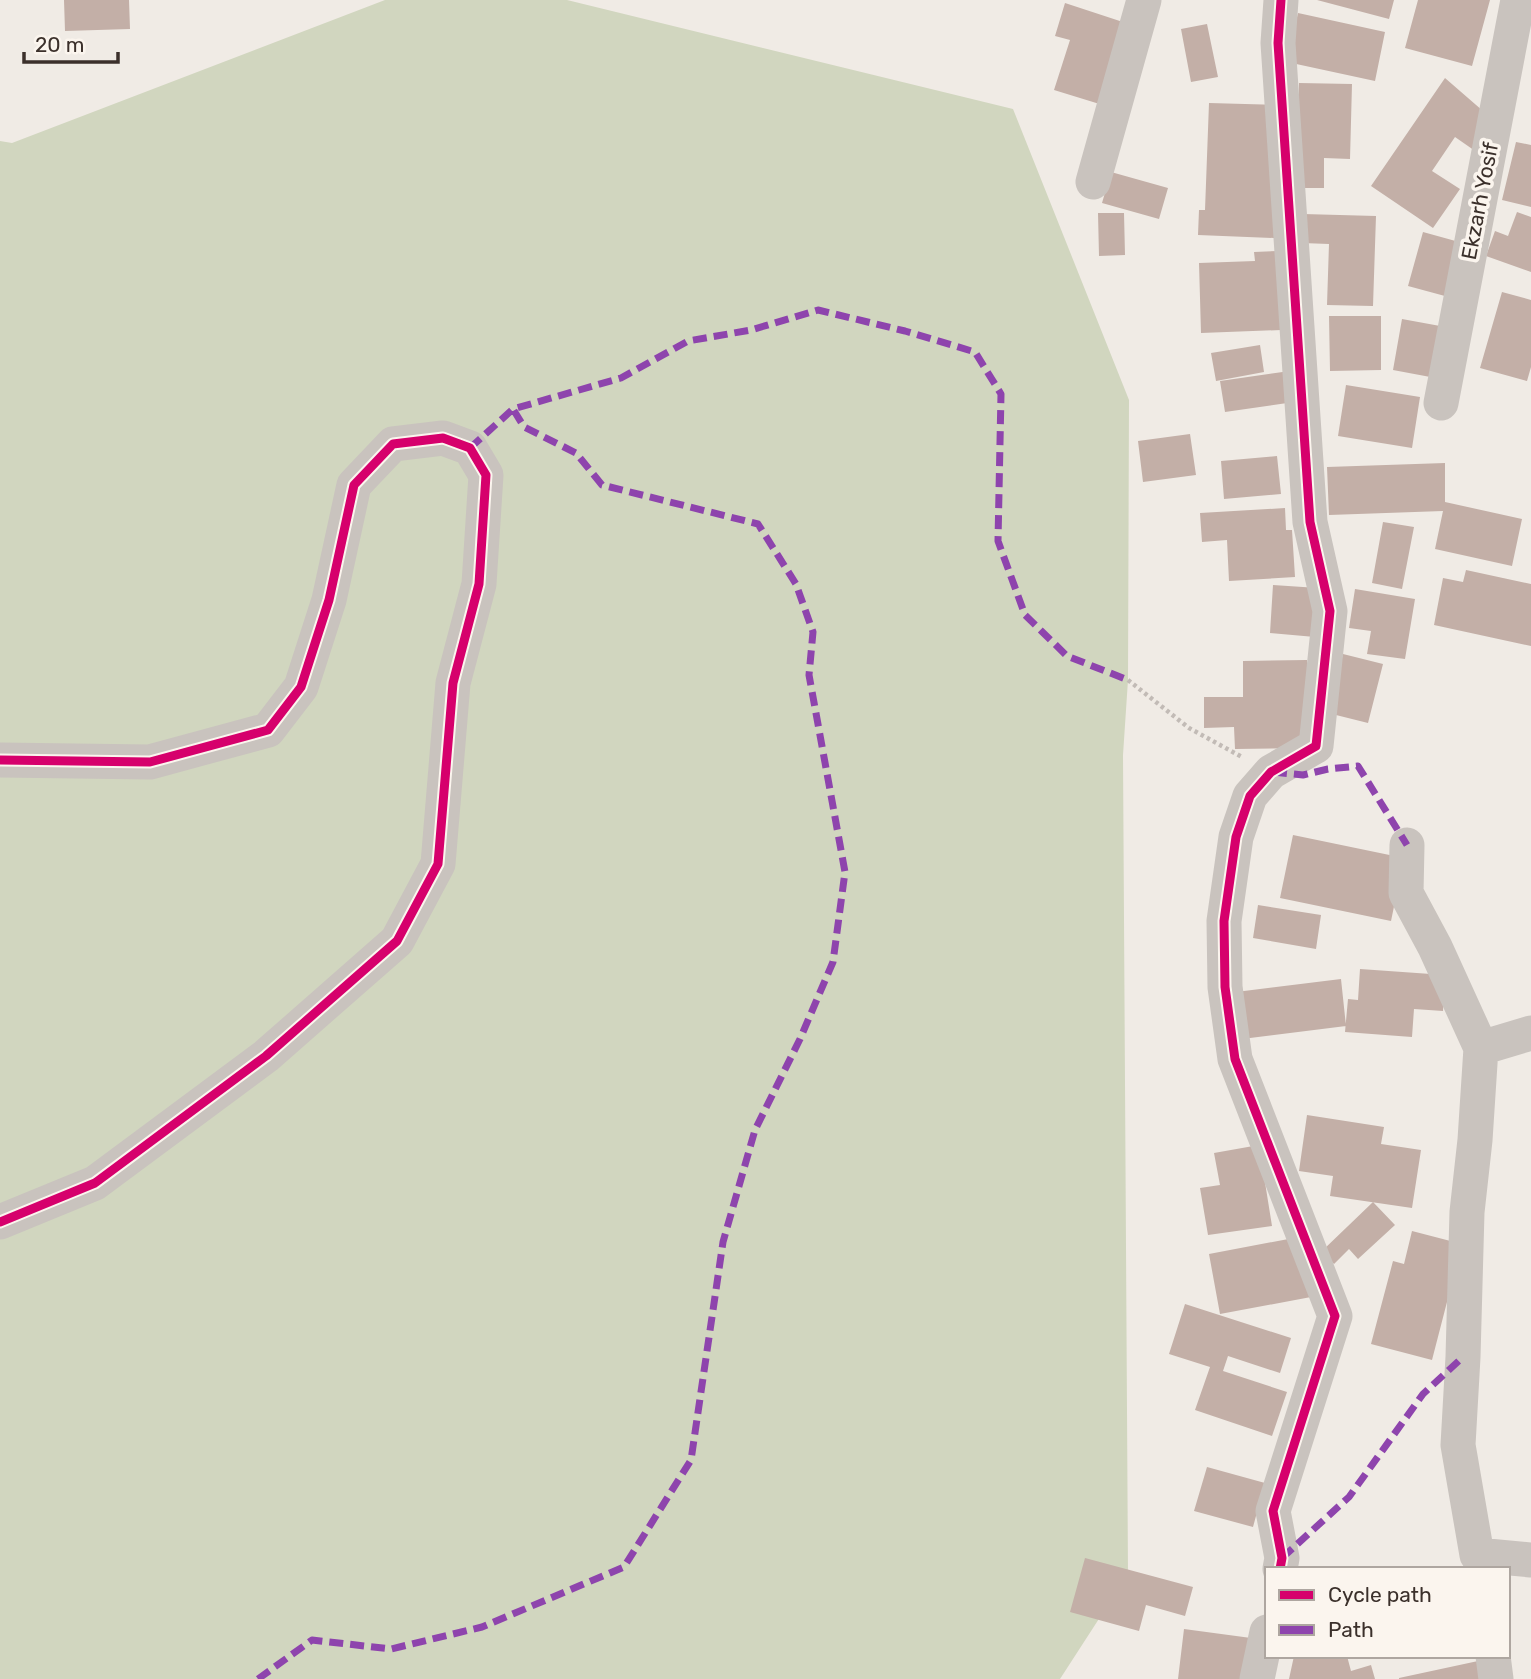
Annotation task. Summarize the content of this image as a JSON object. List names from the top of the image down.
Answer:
{
  "streets": {
    "street": ["Ekzarh Yosif"]
  },
  "legend": ["Cycle path", "Path"],
  "scale_bar": "20 m"
}
